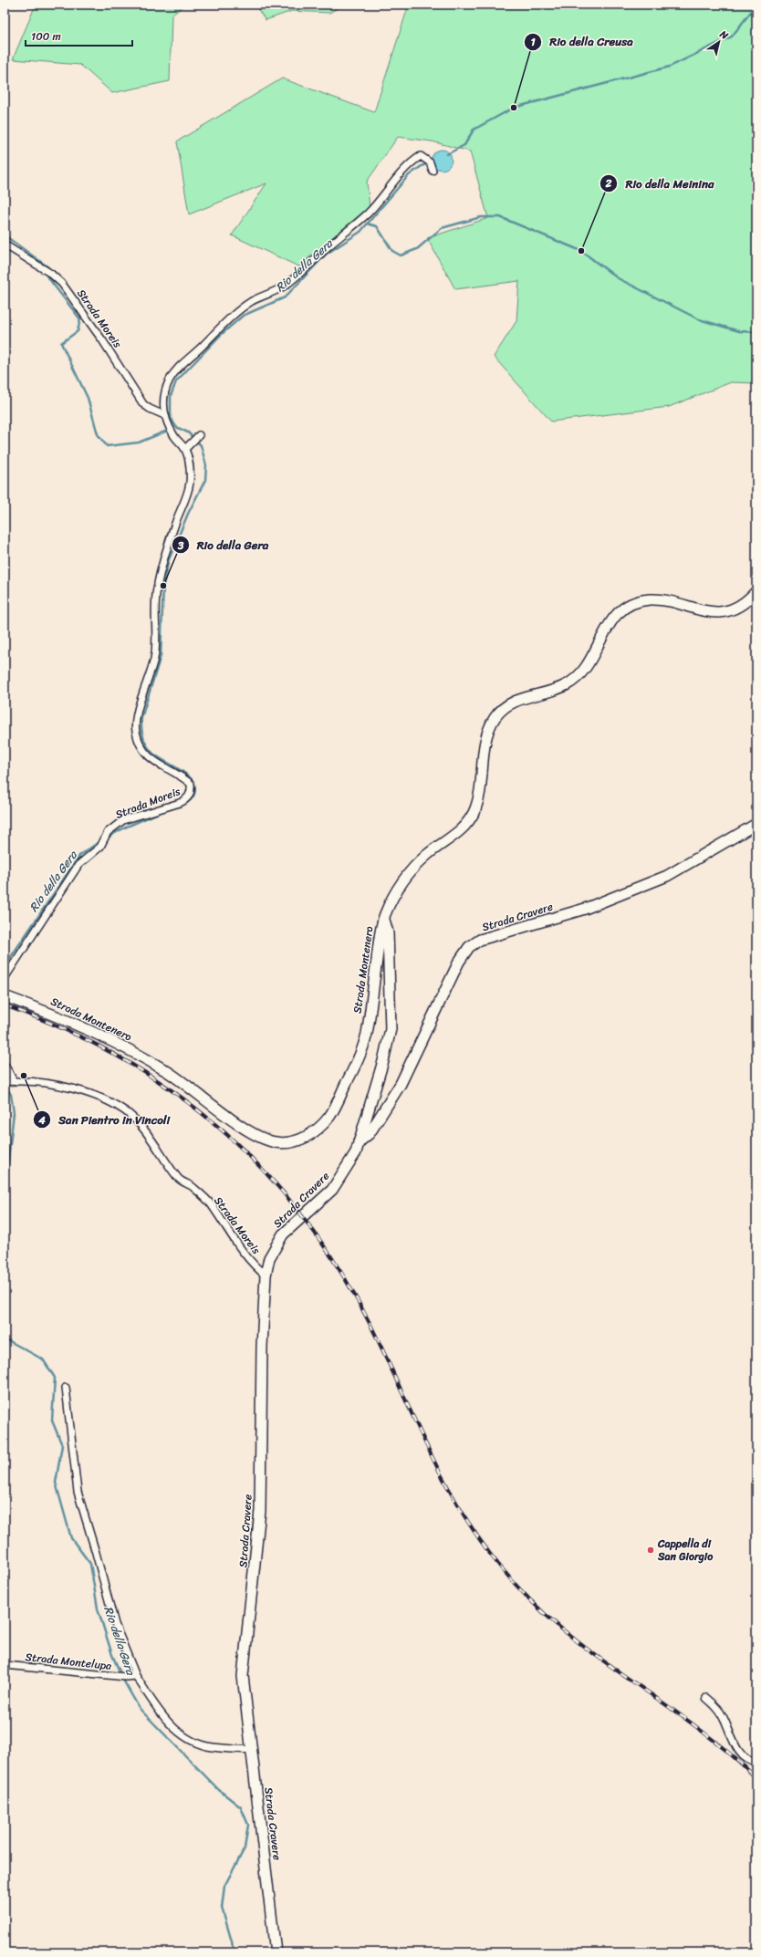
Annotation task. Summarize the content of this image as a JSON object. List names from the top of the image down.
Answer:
{
  "streets": {
    "street": [
      "Strada Moreis",
      "Strada Cravere",
      "Strada Montenero",
      "Strada Montelupa"
    ]
  },
  "crossings": [
    ["Strada Moreis", "Strada Cravere"],
    ["Strada Cravere", "Strada Montenero"]
  ],
  "water": ["Rio della Gera"],
  "places": [
    "Rio della Creusa",
    "Rio della Meinina",
    "Rio della Gera",
    "San Pientro in Vincoli",
    "Cappella di San Giorgio"
  ],
  "scale_bar": "100 m",
  "north": "top right"
}
